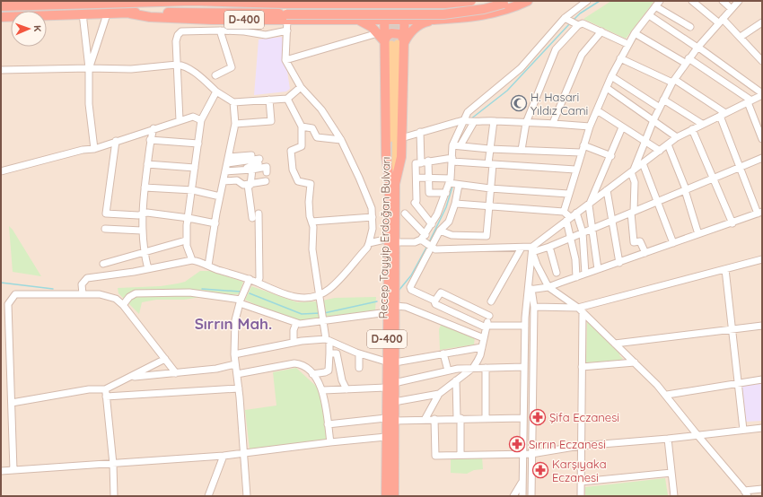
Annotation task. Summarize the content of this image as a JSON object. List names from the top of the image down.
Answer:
{
  "streets": {
    "highway": ["D-400", "Recep Tayyip Erdoğan Bulvarı"]
  },
  "crossings": [
    ["D-400", "Recep Tayyip Erdoğan Bulvarı"]
  ],
  "districts": ["Sırrın Mah."],
  "places": {
    "mosque": ["H. Hasari Yıldız Cami"],
    "pharmacy": ["Şifa Eczanesi", "Sırrın Eczanesi", "Karşıyaka Eczanesi"]
  },
  "north": "right"
}
